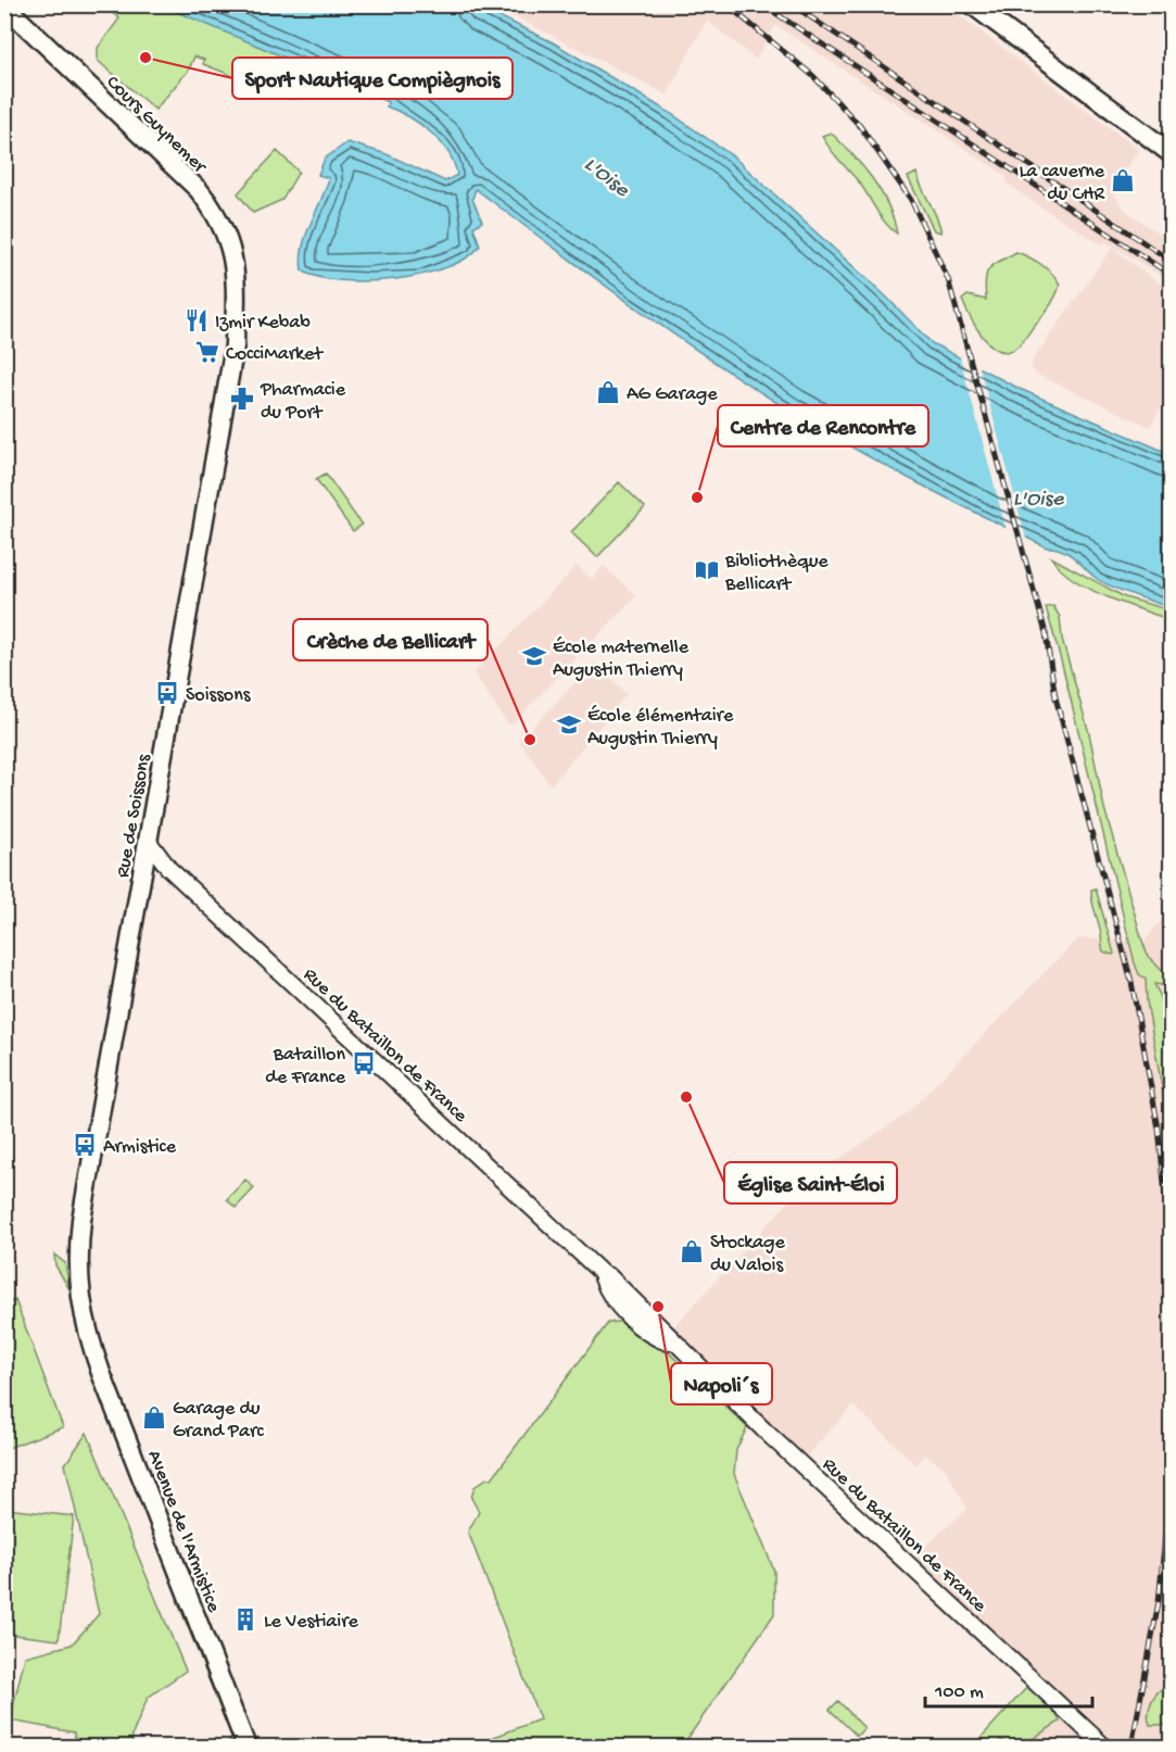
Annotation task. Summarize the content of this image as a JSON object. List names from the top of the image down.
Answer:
{
  "streets": {
    "main road": ["Cours Guynemer", "Rue de Soissons", "Avenue de l'Armistice"],
    "street": ["Rue du Bataillon de France"]
  },
  "crossings": [
    ["Cours Guynemer", "Rue de Soissons"],
    ["Rue de Soissons", "Rue du Bataillon de France"],
    ["Rue de Soissons", "Avenue de l'Armistice"]
  ],
  "water": ["L'Oise"],
  "places": {
    "other": [
      "Sport Nautique Compiègnois",
      "Centre de Rencontre",
      "Crèche de Bellicart",
      "Église Saint-Éloi",
      "Napoli´s"
    ],
    "shop": [
      "La caverne du CHR",
      "AG Garage",
      "Stockage du Valois",
      "Garage du Grand Parc"
    ],
    "restaurant": ["Izmir Kebab"],
    "supermarket": ["CocciMarket"],
    "pharmacy": ["Pharmacie du Port"],
    "library": ["Bibliothèque Bellicart"],
    "school or university": ["École maternelle Augustin Thierry", "École élémentaire Augustin Thierry"],
    "bus stop": ["Soissons", "Bataillon de France", "Armistice"],
    "building": ["Le Vestiaire"]
  },
  "scale_bar": "100 m"
}
